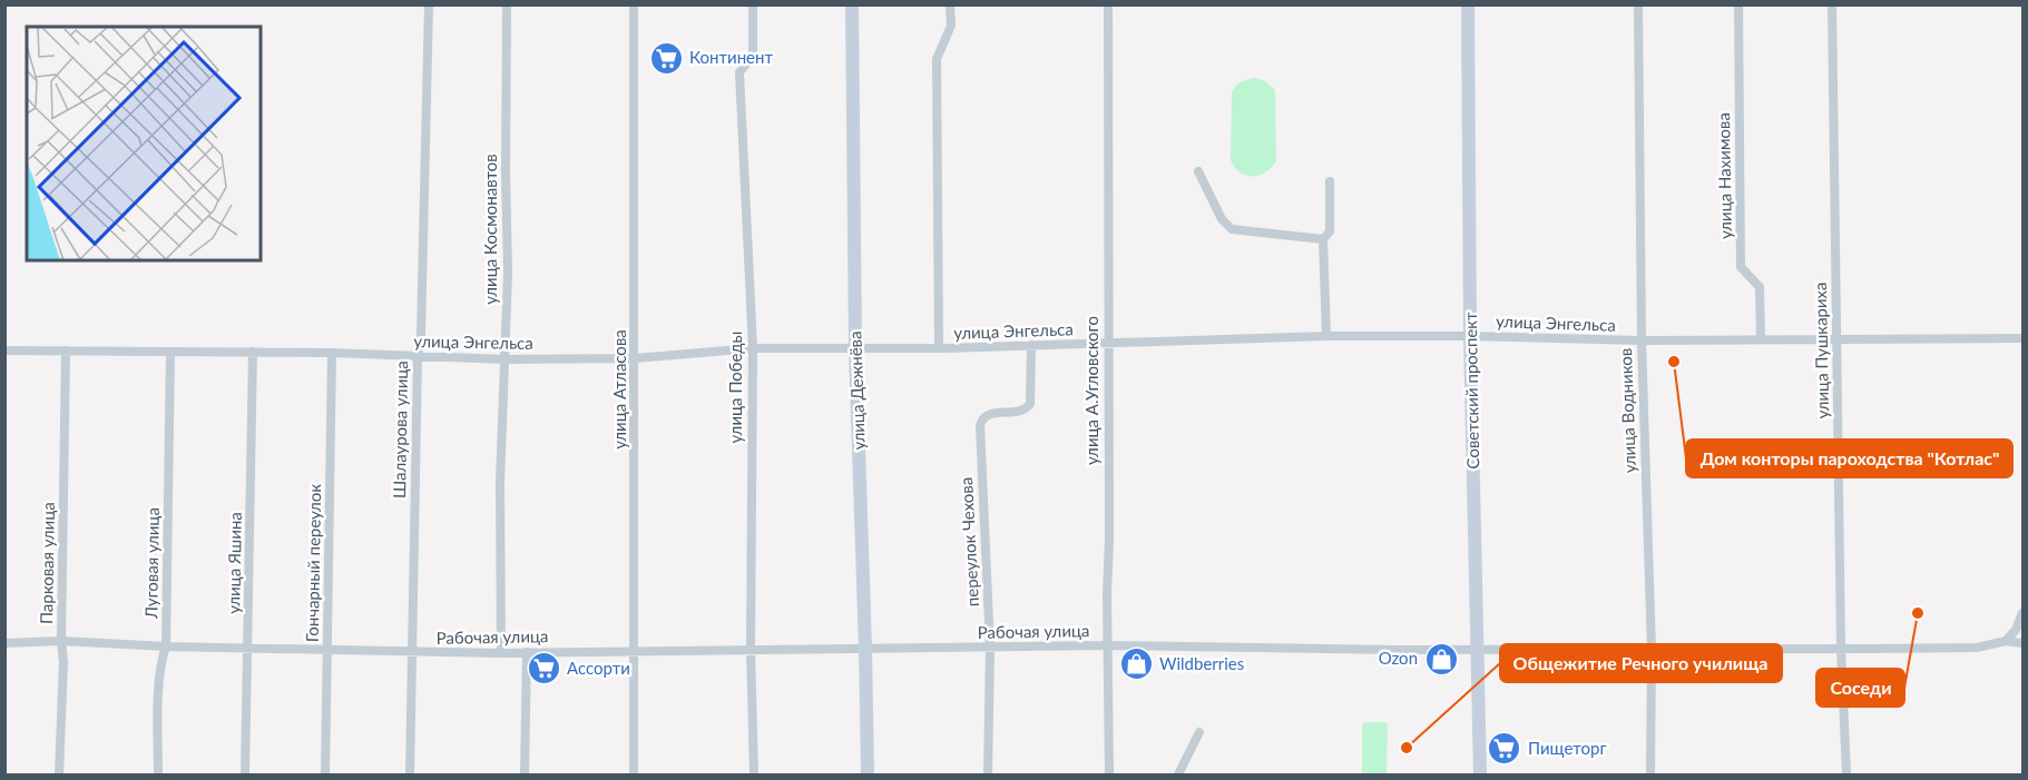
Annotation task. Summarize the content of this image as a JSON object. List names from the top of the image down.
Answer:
{
  "streets": {
    "main road": ["улица Дежнёва", "Советский проспект"],
    "street": [
      "улица Нахимова",
      "улица Космонавтов",
      "улица Энгельса",
      "улица Пушкариха",
      "улица Победы",
      "улица Атласова",
      "улица А.Угловского",
      "улица Водников",
      "Шалаурова улица",
      "переулок Чехова",
      "Парковая улица",
      "Луговая улица",
      "улица Яшина",
      "Гончарный переулок",
      "Рабочая улица"
    ]
  },
  "crossings": [
    ["улица Нахимова", "улица Энгельса"],
    ["улица Космонавтов", "улица Энгельса"],
    ["улица Космонавтов", "Рабочая улица"],
    ["улица Энгельса", "улица Пушкариха"],
    ["улица Энгельса", "улица Победы"],
    ["улица Энгельса", "улица Атласова"],
    ["улица Энгельса", "улица Дежнёва"],
    ["улица Энгельса", "улица А.Угловского"],
    ["улица Энгельса", "Советский проспект"],
    ["улица Энгельса", "улица Водников"],
    ["улица Энгельса", "Шалаурова улица"],
    ["улица Энгельса", "переулок Чехова"],
    ["улица Энгельса", "Парковая улица"],
    ["улица Энгельса", "Луговая улица"],
    ["улица Энгельса", "улица Яшина"],
    ["улица Энгельса", "Гончарный переулок"],
    ["улица Пушкариха", "Рабочая улица"],
    ["улица Победы", "Рабочая улица"],
    ["улица Атласова", "Рабочая улица"],
    ["улица Дежнёва", "Рабочая улица"],
    ["улица А.Угловского", "Рабочая улица"],
    ["Советский проспект", "Рабочая улица"],
    ["улица Водников", "Рабочая улица"],
    ["Шалаурова улица", "Рабочая улица"],
    ["переулок Чехова", "Рабочая улица"],
    ["Парковая улица", "Рабочая улица"],
    ["Луговая улица", "Рабочая улица"],
    ["улица Яшина", "Рабочая улица"],
    ["Гончарный переулок", "Рабочая улица"]
  ],
  "places": {
    "supermarket": ["Континент", "Ассорти", "Пищеторг"],
    "other": ["Дом конторы пароходства \"Котлас\"", "Соседи", "Общежитие Речного училища"],
    "shop": ["Ozon", "Wildberries"]
  }
}
